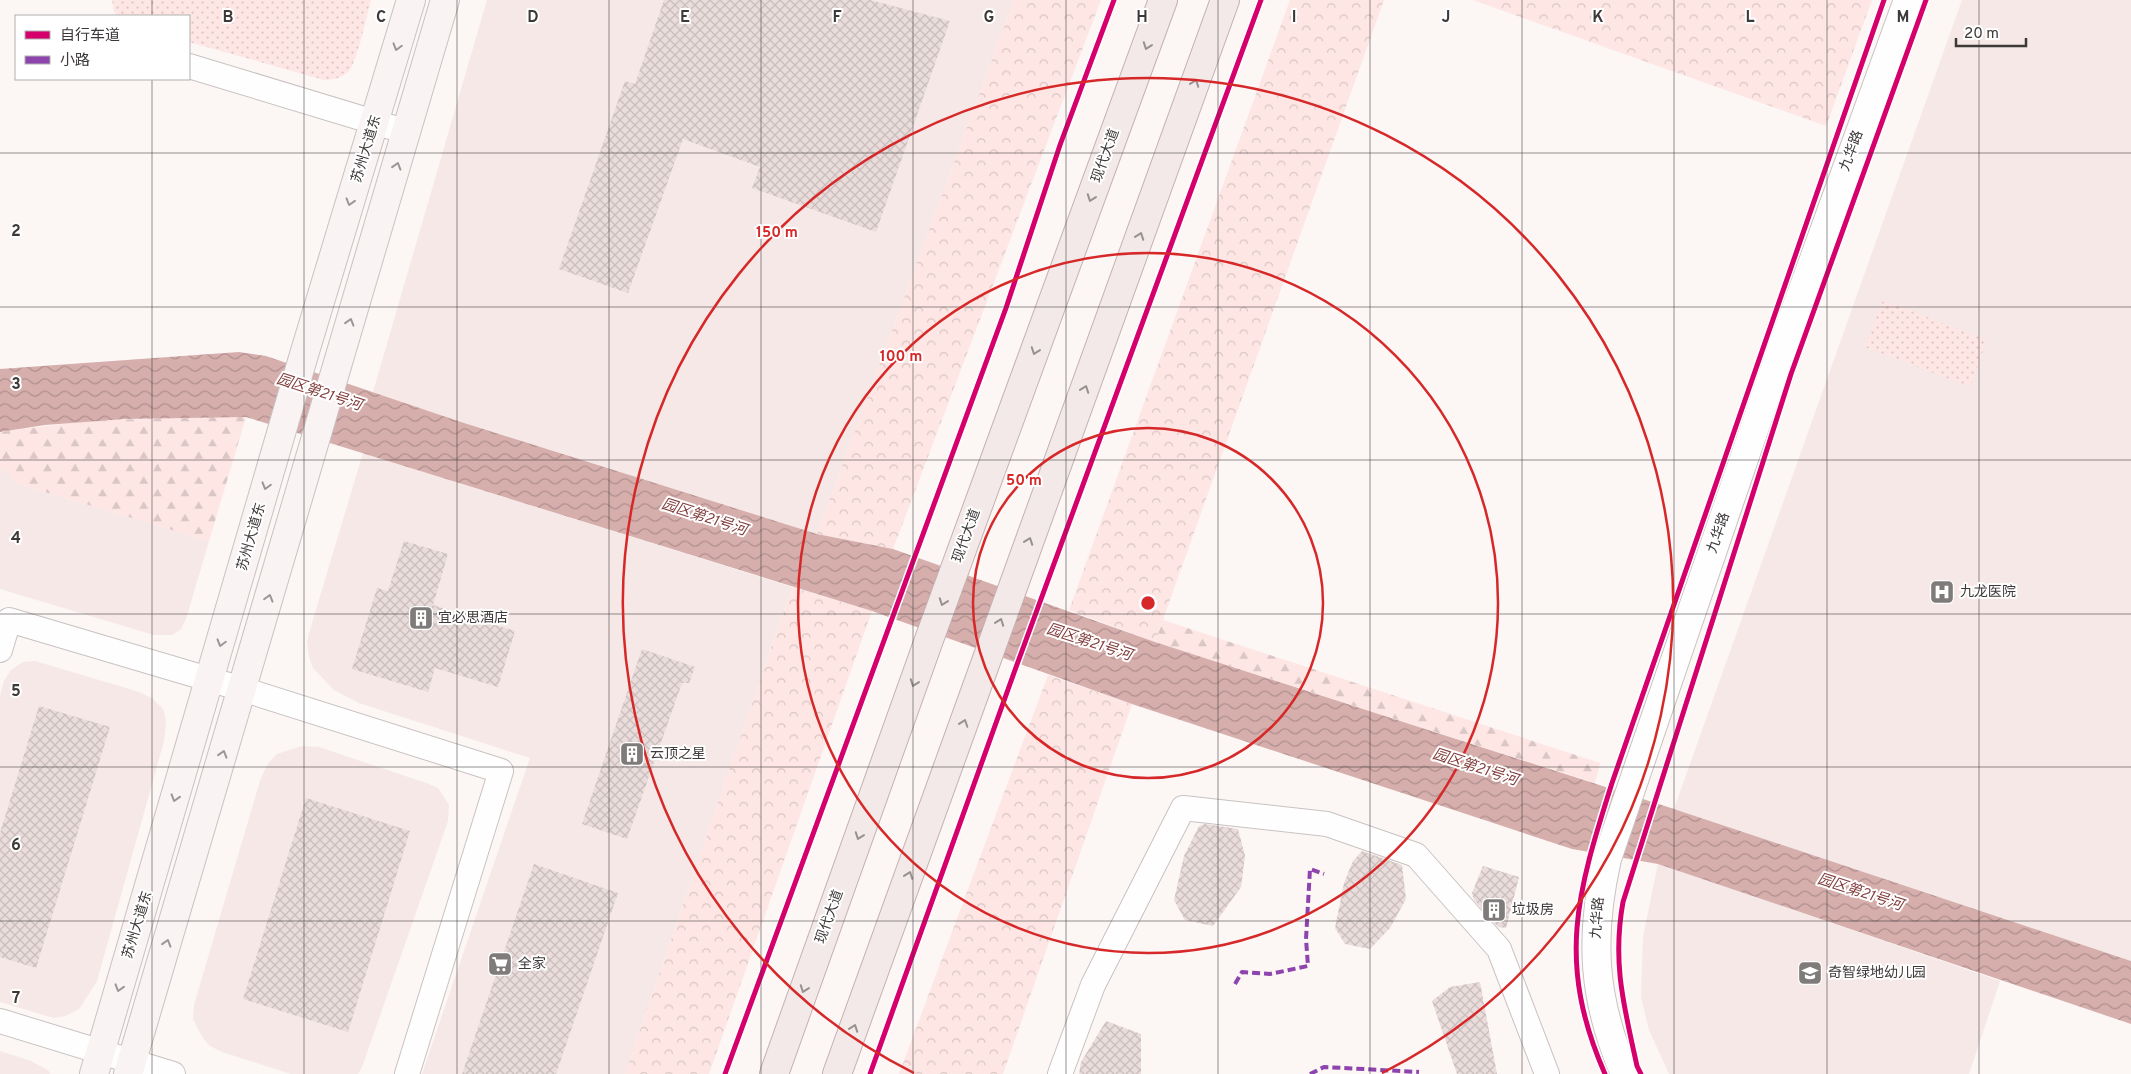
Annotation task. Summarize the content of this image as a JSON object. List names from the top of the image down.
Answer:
{
  "streets": {
    "main road": ["苏州大道东", "现代大道"],
    "street": ["九华路"]
  },
  "water": ["园区第21号河"],
  "places": {
    "hospital": ["九龙医院"],
    "building": ["宜必思酒店", "云顶之星", "垃圾房"],
    "supermarket": ["全家"],
    "school or university": ["奇智绿地幼儿园"]
  },
  "legend": ["自行车道", "小路"],
  "scale_bar": "20 m",
  "grid": {
    "columns": [
      "B",
      "C",
      "D",
      "E",
      "F",
      "G",
      "H",
      "I",
      "J",
      "K",
      "L",
      "M"
    ],
    "rows": [
      "2",
      "3",
      "4",
      "5",
      "6",
      "7"
    ]
  },
  "rings": ["150 m", "100 m", "50 m"]
}
